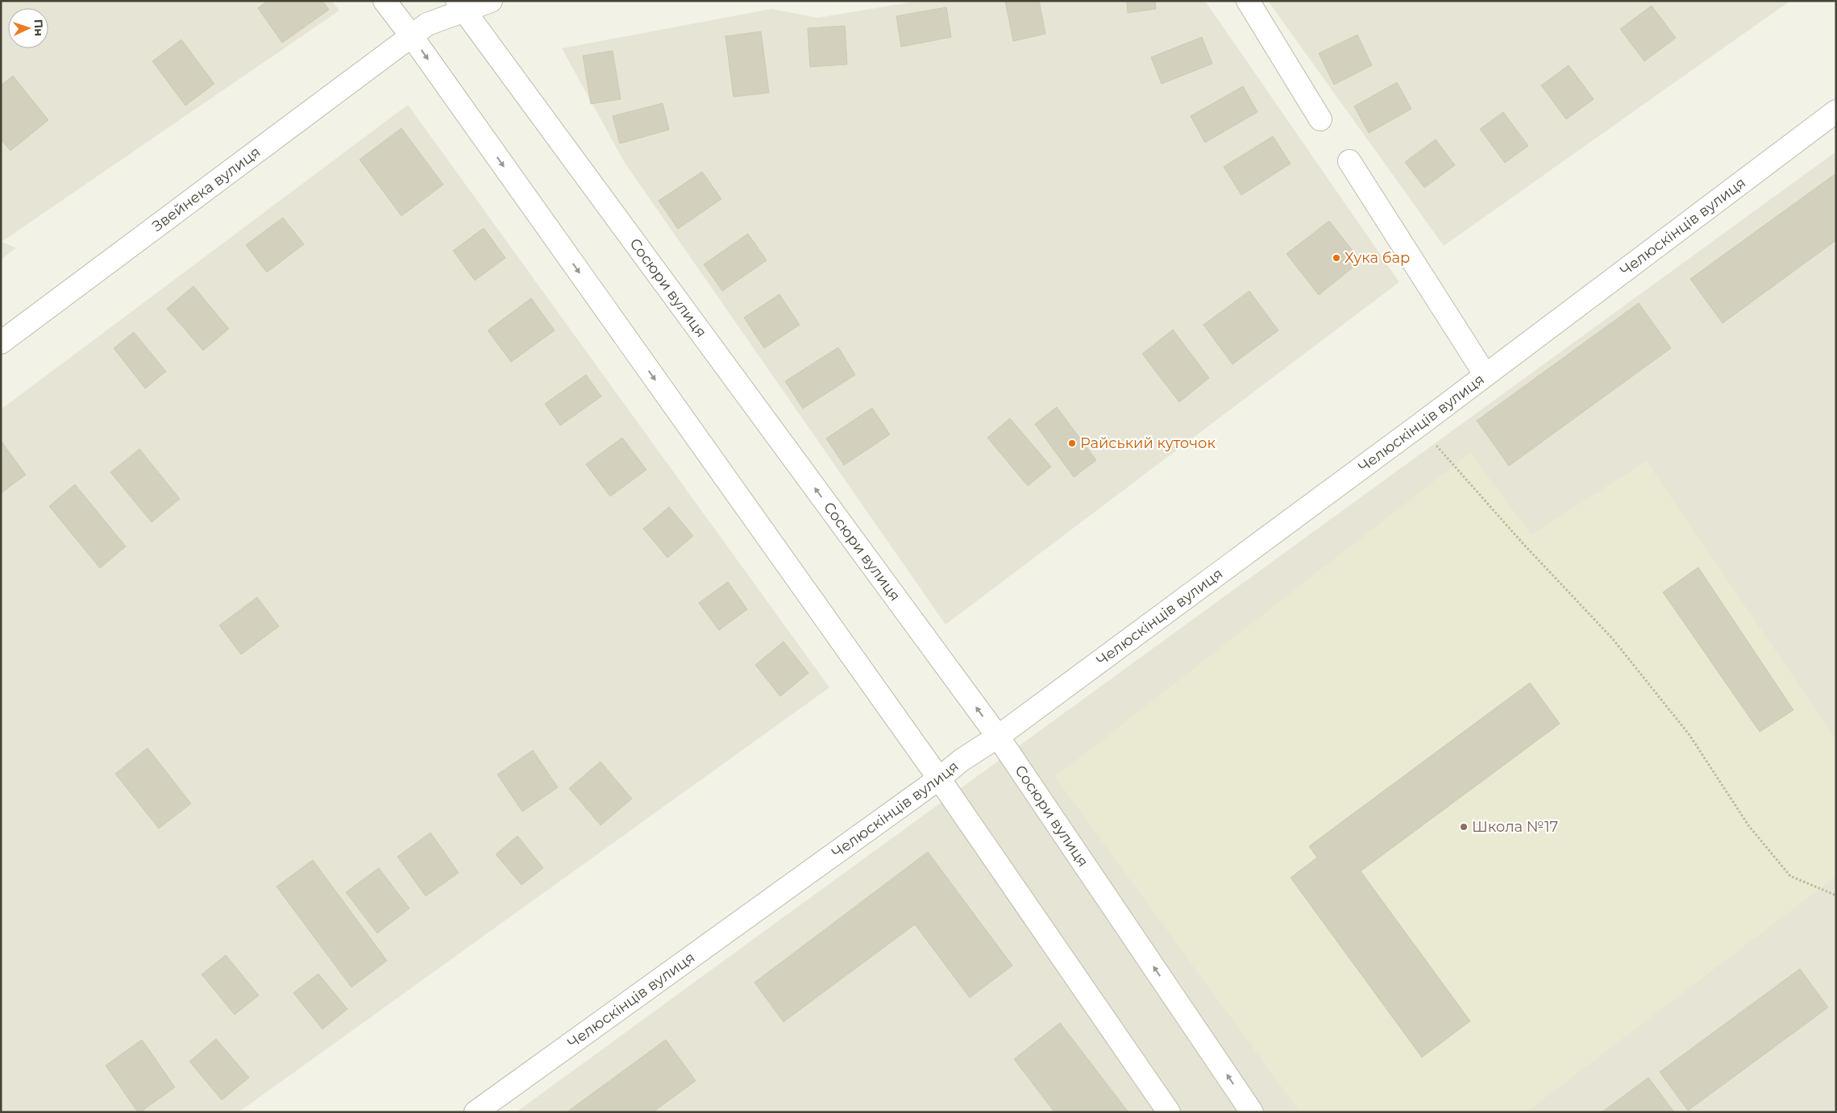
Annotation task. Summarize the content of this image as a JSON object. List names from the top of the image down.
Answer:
{
  "streets": {
    "street": ["Звейнека вулиця", "Челюскінців вулиця", "Сосюри вулиця"]
  },
  "crossings": [
    ["Звейнека вулиця", "Сосюри вулиця"],
    ["Челюскінців вулиця", "Сосюри вулиця"]
  ],
  "places": ["Хука бар", "Райський куточок", "Школа №17"],
  "north": "right"
}
